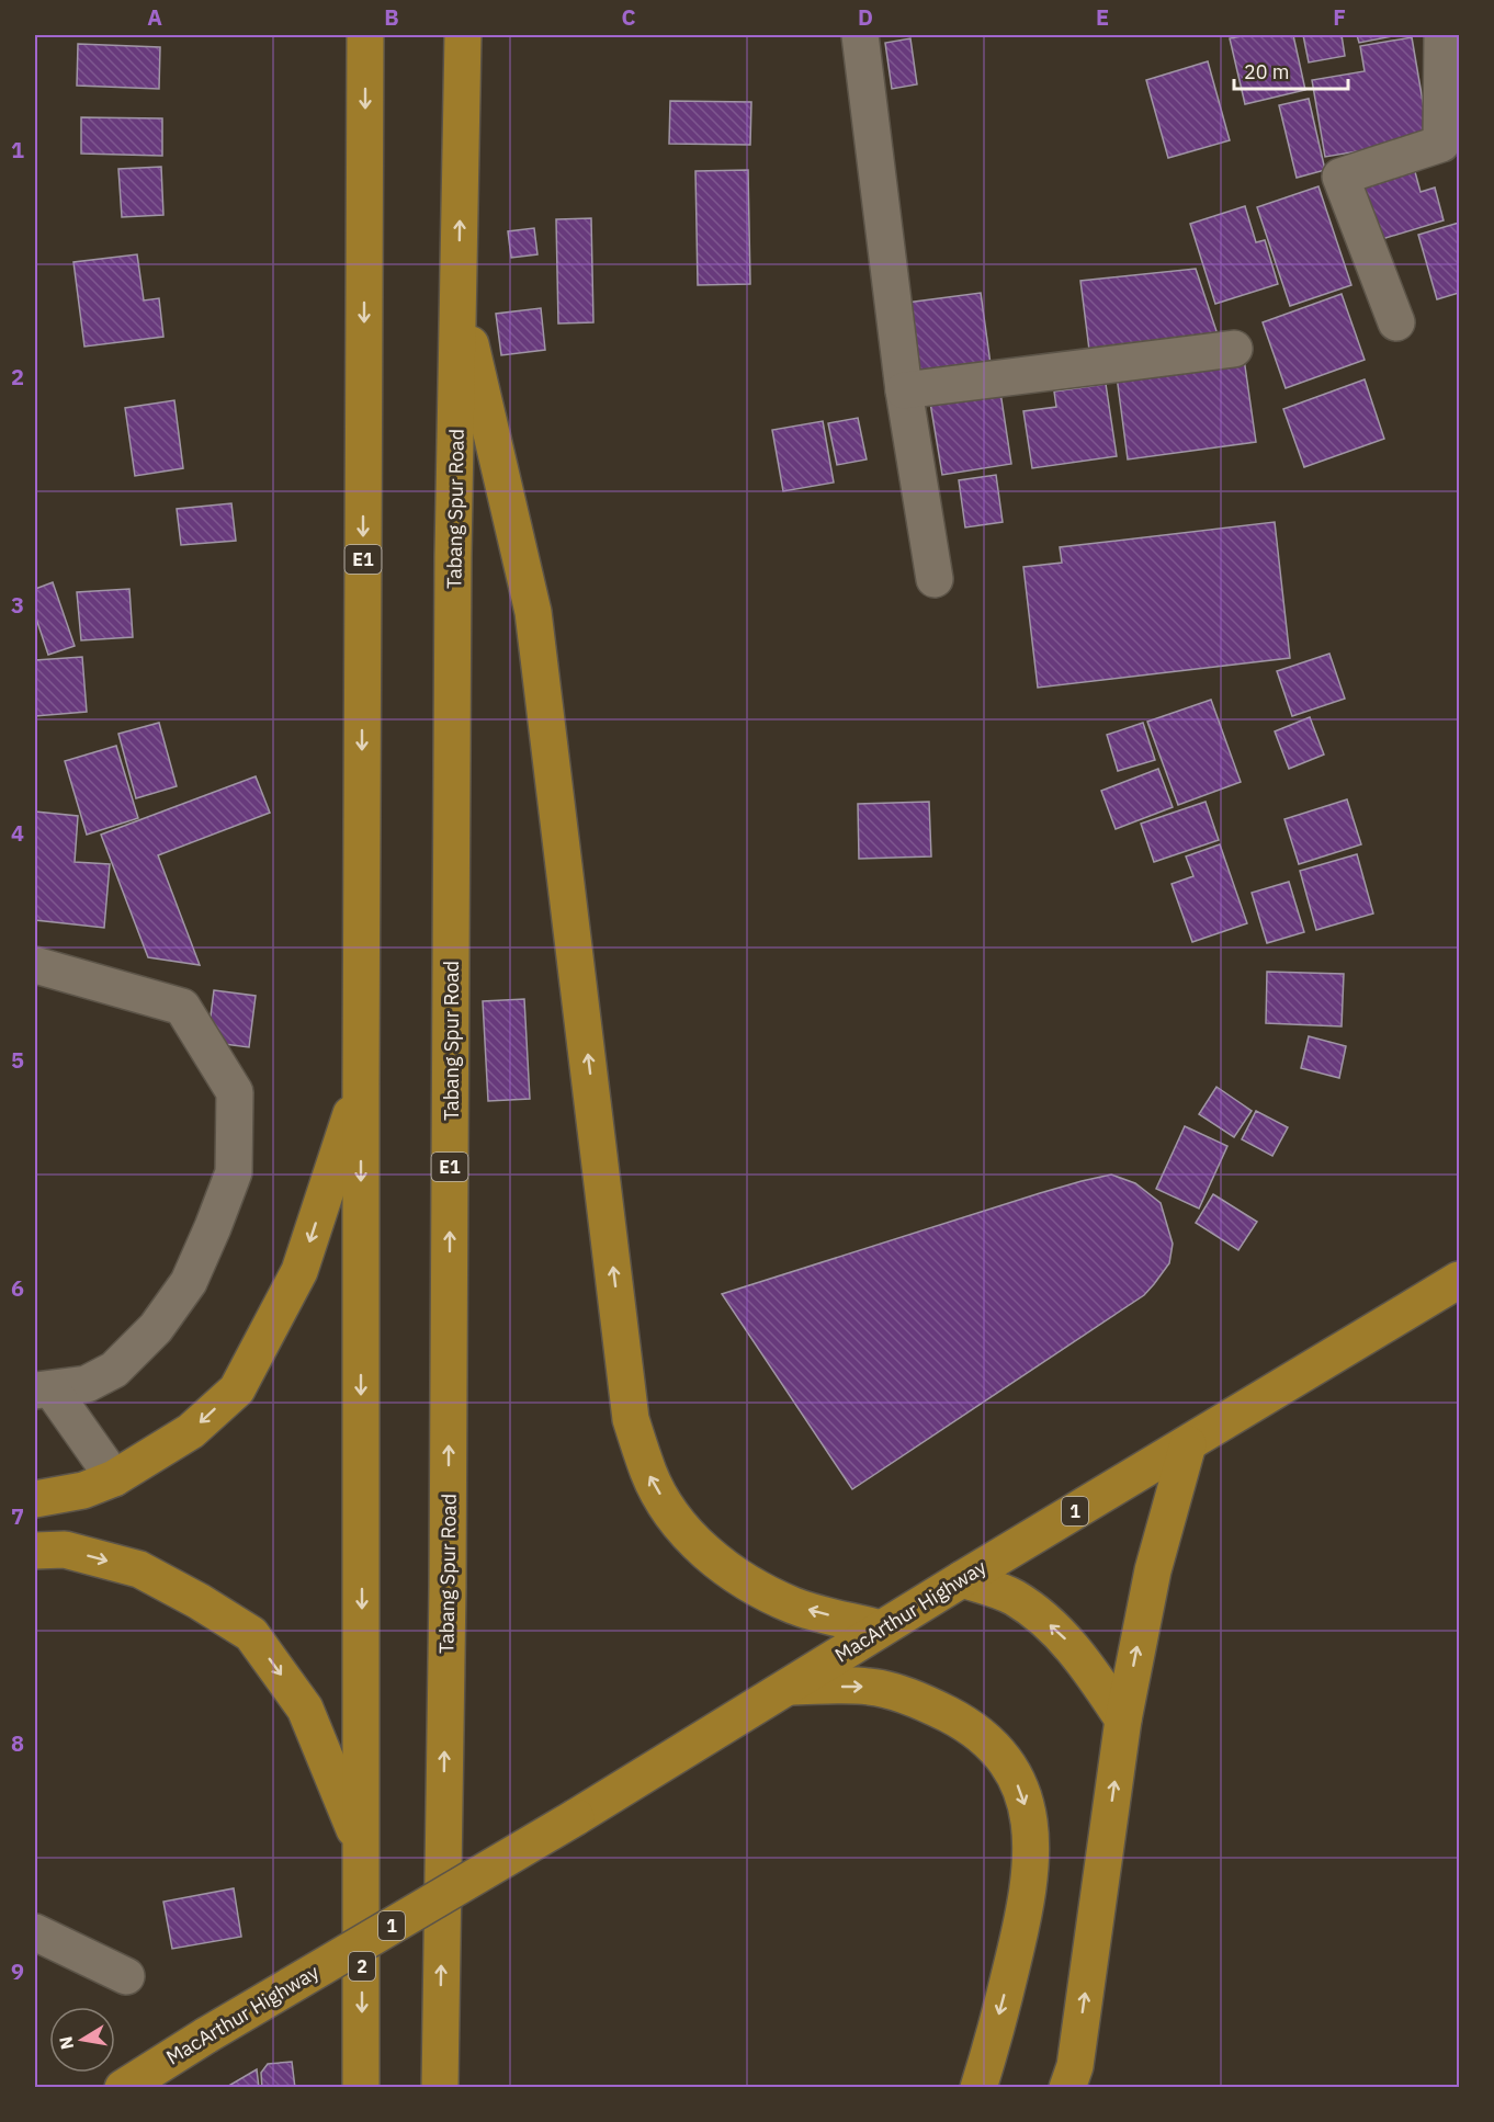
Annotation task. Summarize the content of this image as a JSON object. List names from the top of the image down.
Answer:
{
  "streets": {
    "highway": [
      "Tabang Spur Road",
      "E1",
      "1",
      "MacArthur Highway",
      "2"
    ]
  },
  "crossings": [
    ["E1", "2"]
  ],
  "scale_bar": "20 m",
  "north": "left",
  "grid": {
    "columns": [
      "A",
      "B",
      "C",
      "D",
      "E",
      "F"
    ],
    "rows": [
      "1",
      "2",
      "3",
      "4",
      "5",
      "6",
      "7",
      "8",
      "9"
    ]
  }
}
